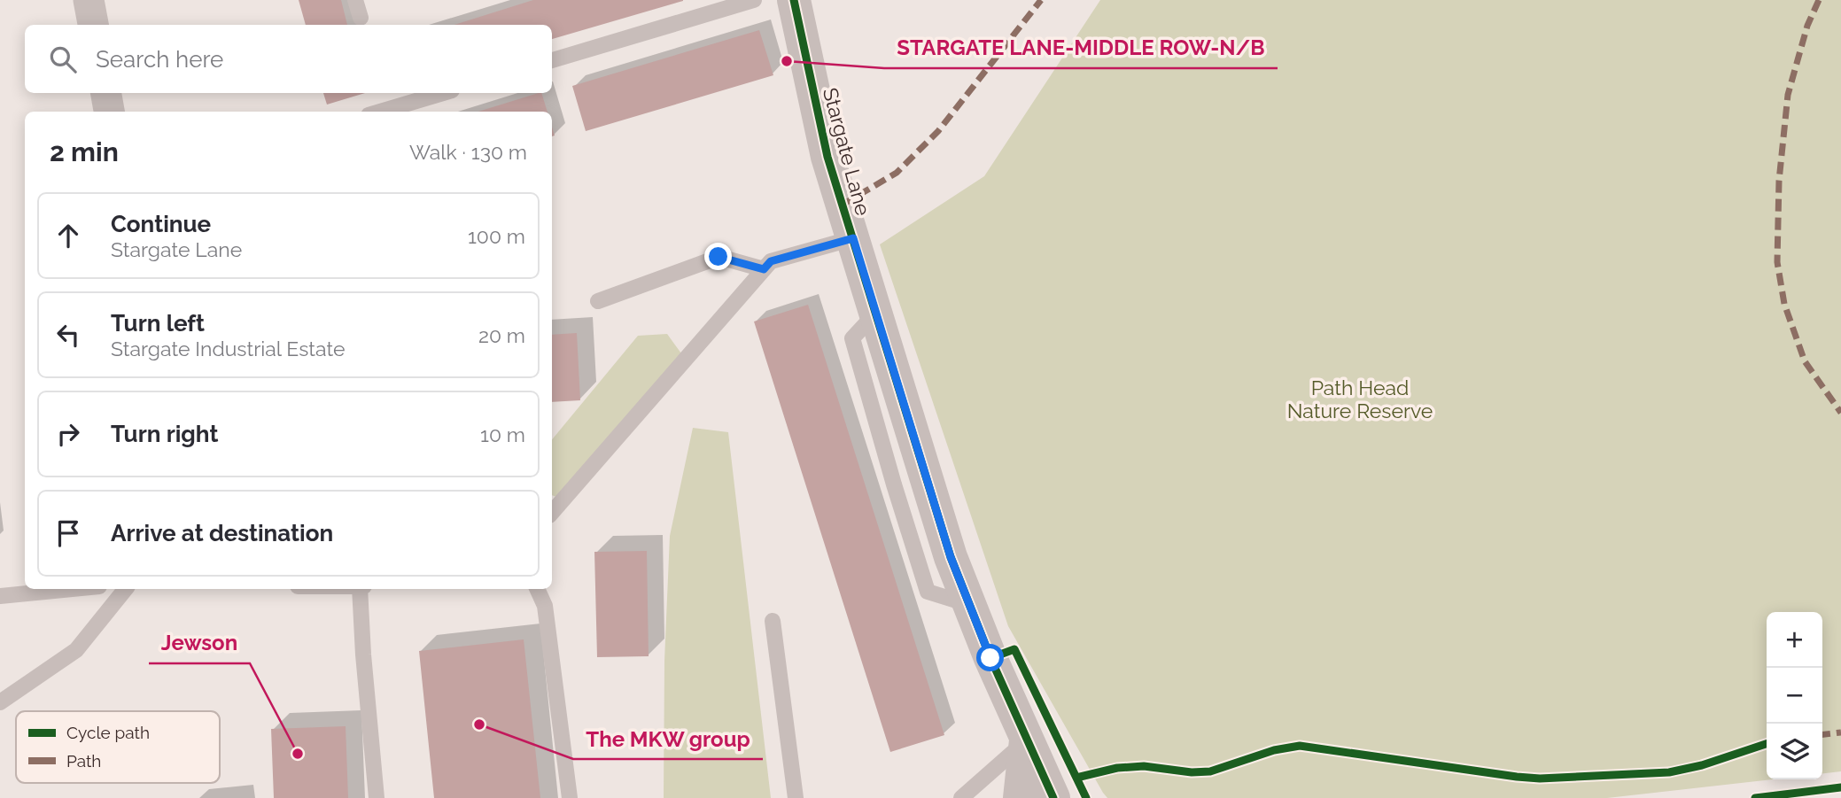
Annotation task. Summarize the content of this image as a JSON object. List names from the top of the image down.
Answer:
{
  "streets": {
    "street": ["Stargate Lane"]
  },
  "parks": ["Path Head Nature Reserve"],
  "places": ["STARGATE LANE-MIDDLE ROW-N/B", "The MKW group", "Jewson"],
  "legend": ["Cycle path", "Path"],
  "page": {
    "search": "Search here",
    "heading": ["2 min", "Walk · 130 m"],
    "list": [
      ["Continue", "Stargate Lane", "100 m"],
      ["Turn left", "Stargate Industrial Estate", "20 m"],
      ["Turn right", "10 m"],
      "Arrive at destination"
    ],
    "map_buttons": ["+", "−"]
  }
}
